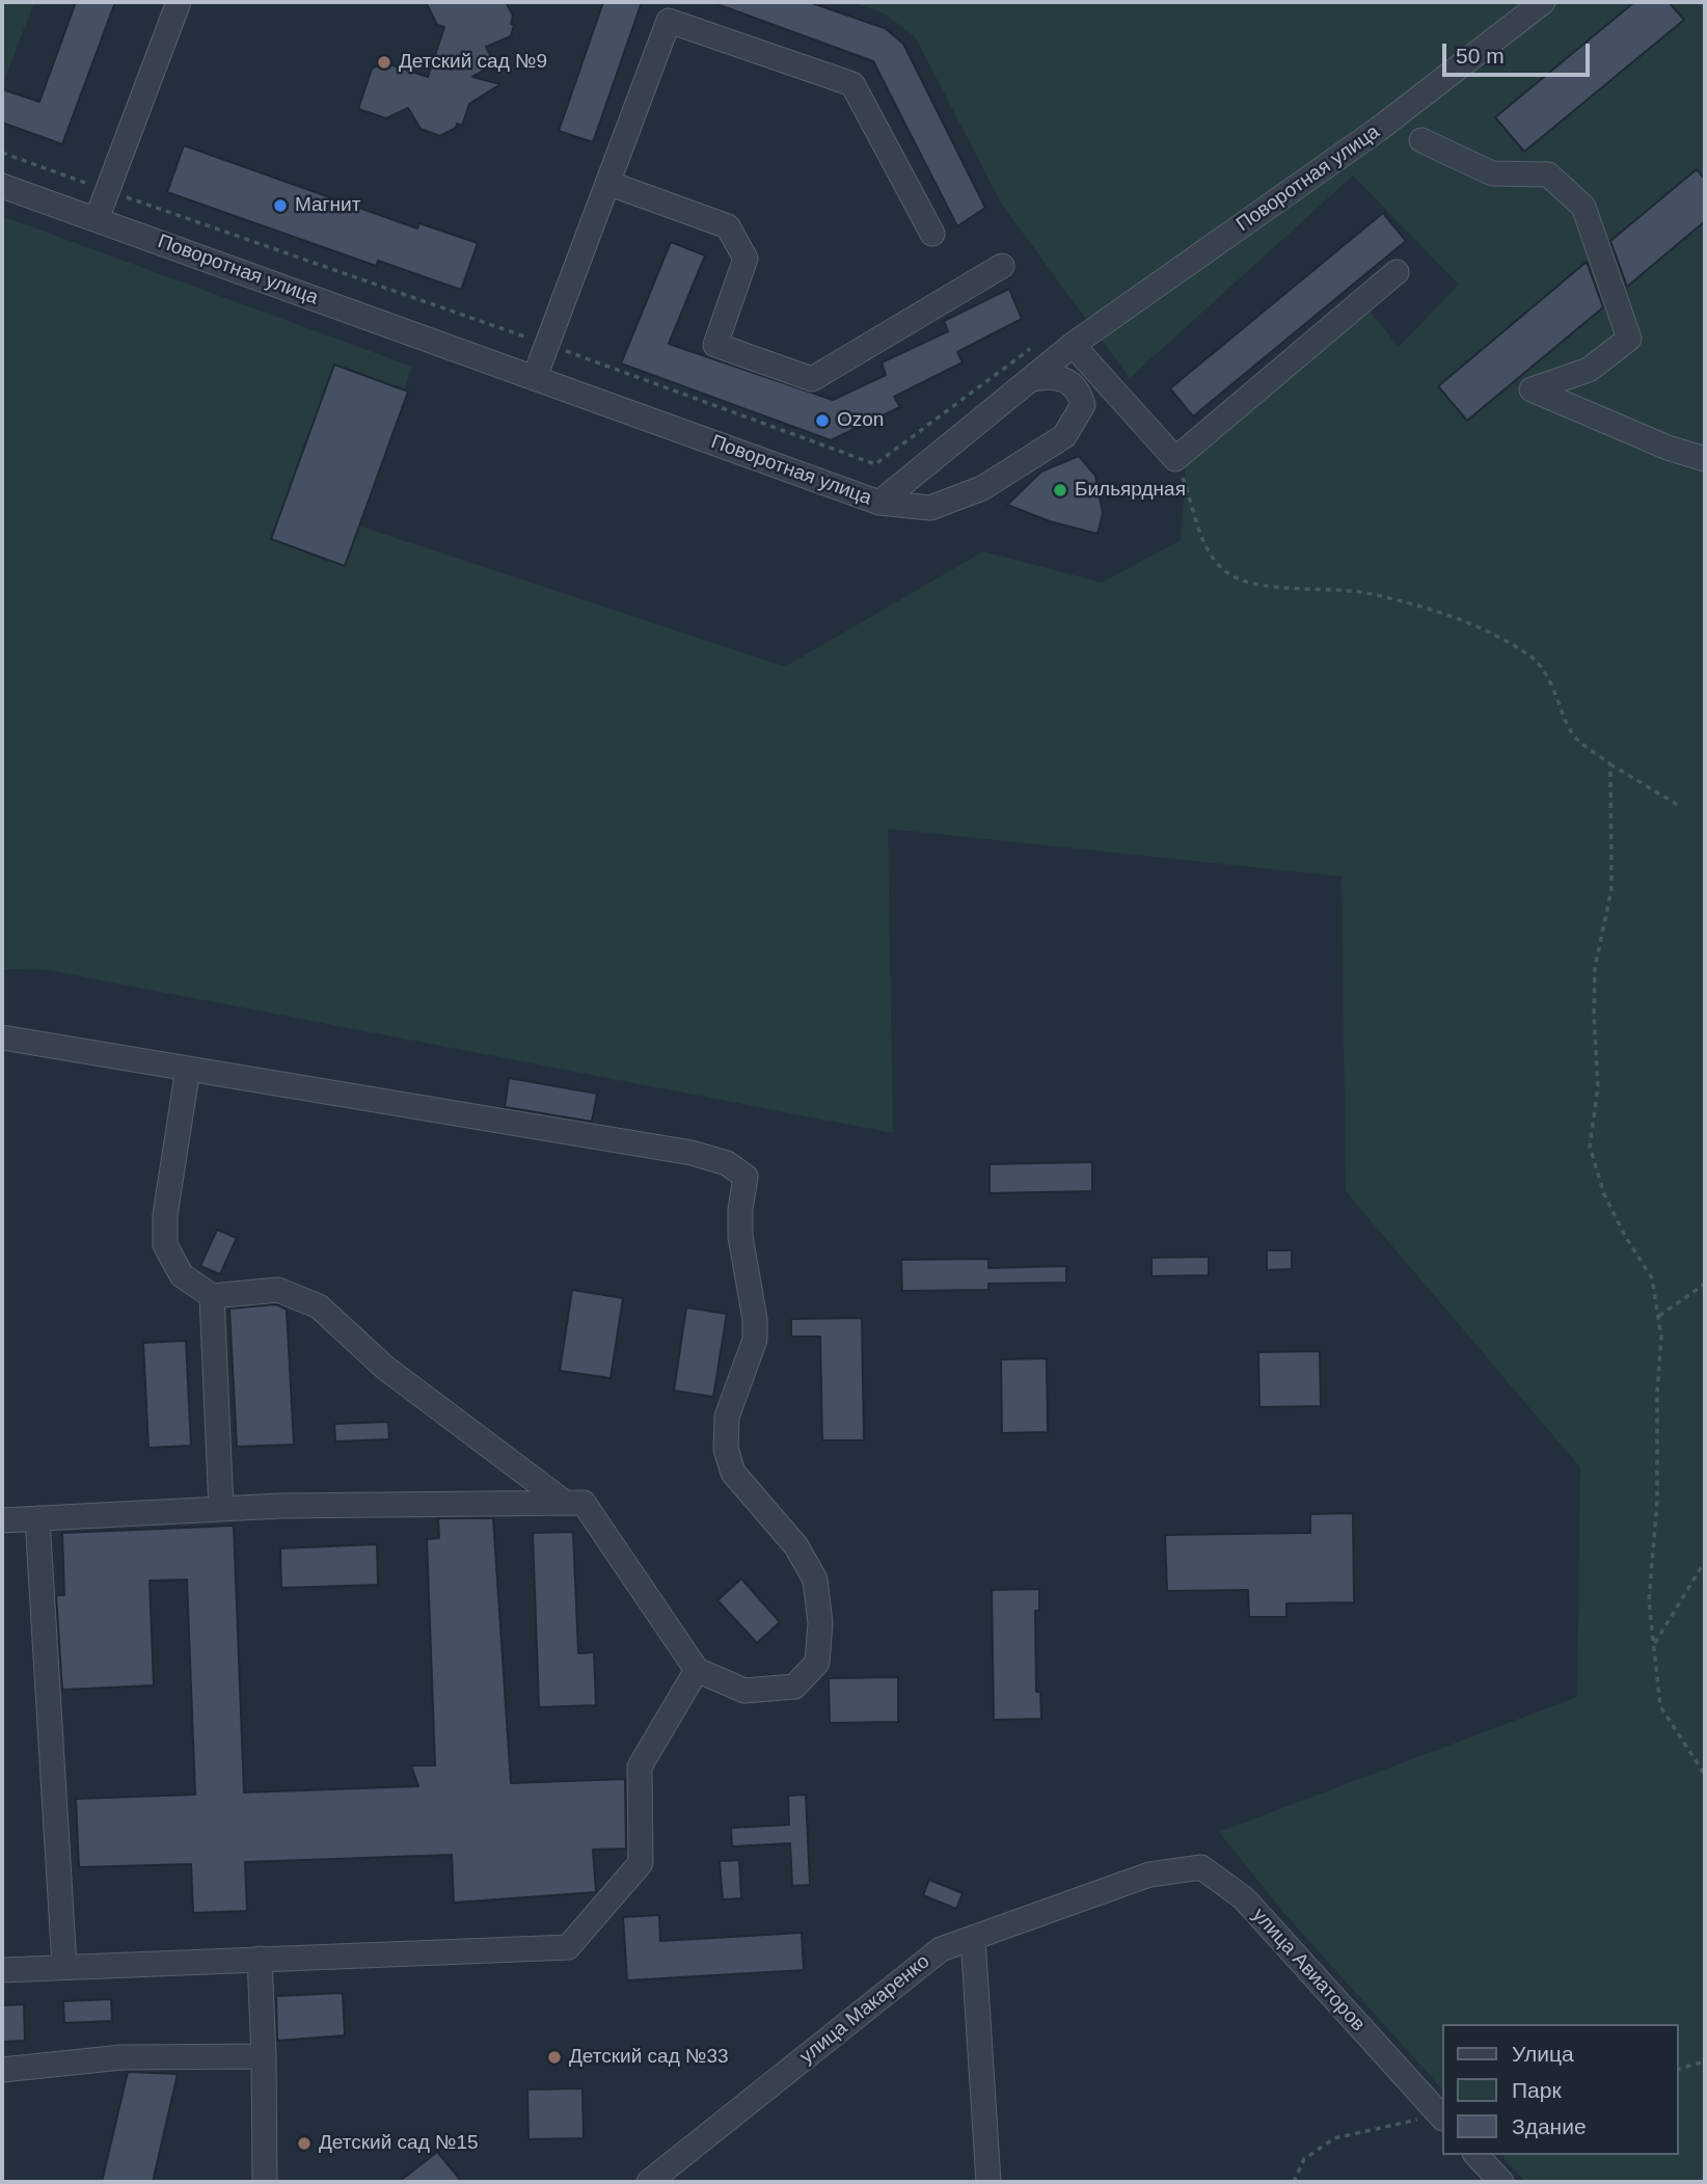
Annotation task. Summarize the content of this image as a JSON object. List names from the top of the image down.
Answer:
{
  "streets": {
    "street": ["Поворотная улица", "улица Авиаторов", "улица Макаренко"]
  },
  "crossings": [
    ["улица Авиаторов", "улица Макаренко"]
  ],
  "places": [
    "Детский сад №9",
    "Магнит",
    "Ozon",
    "Бильярдная",
    "Детский сад №33",
    "Детский сад №15"
  ],
  "legend": ["Улица", "Парк", "Здание"],
  "scale_bar": "50 m"
}
